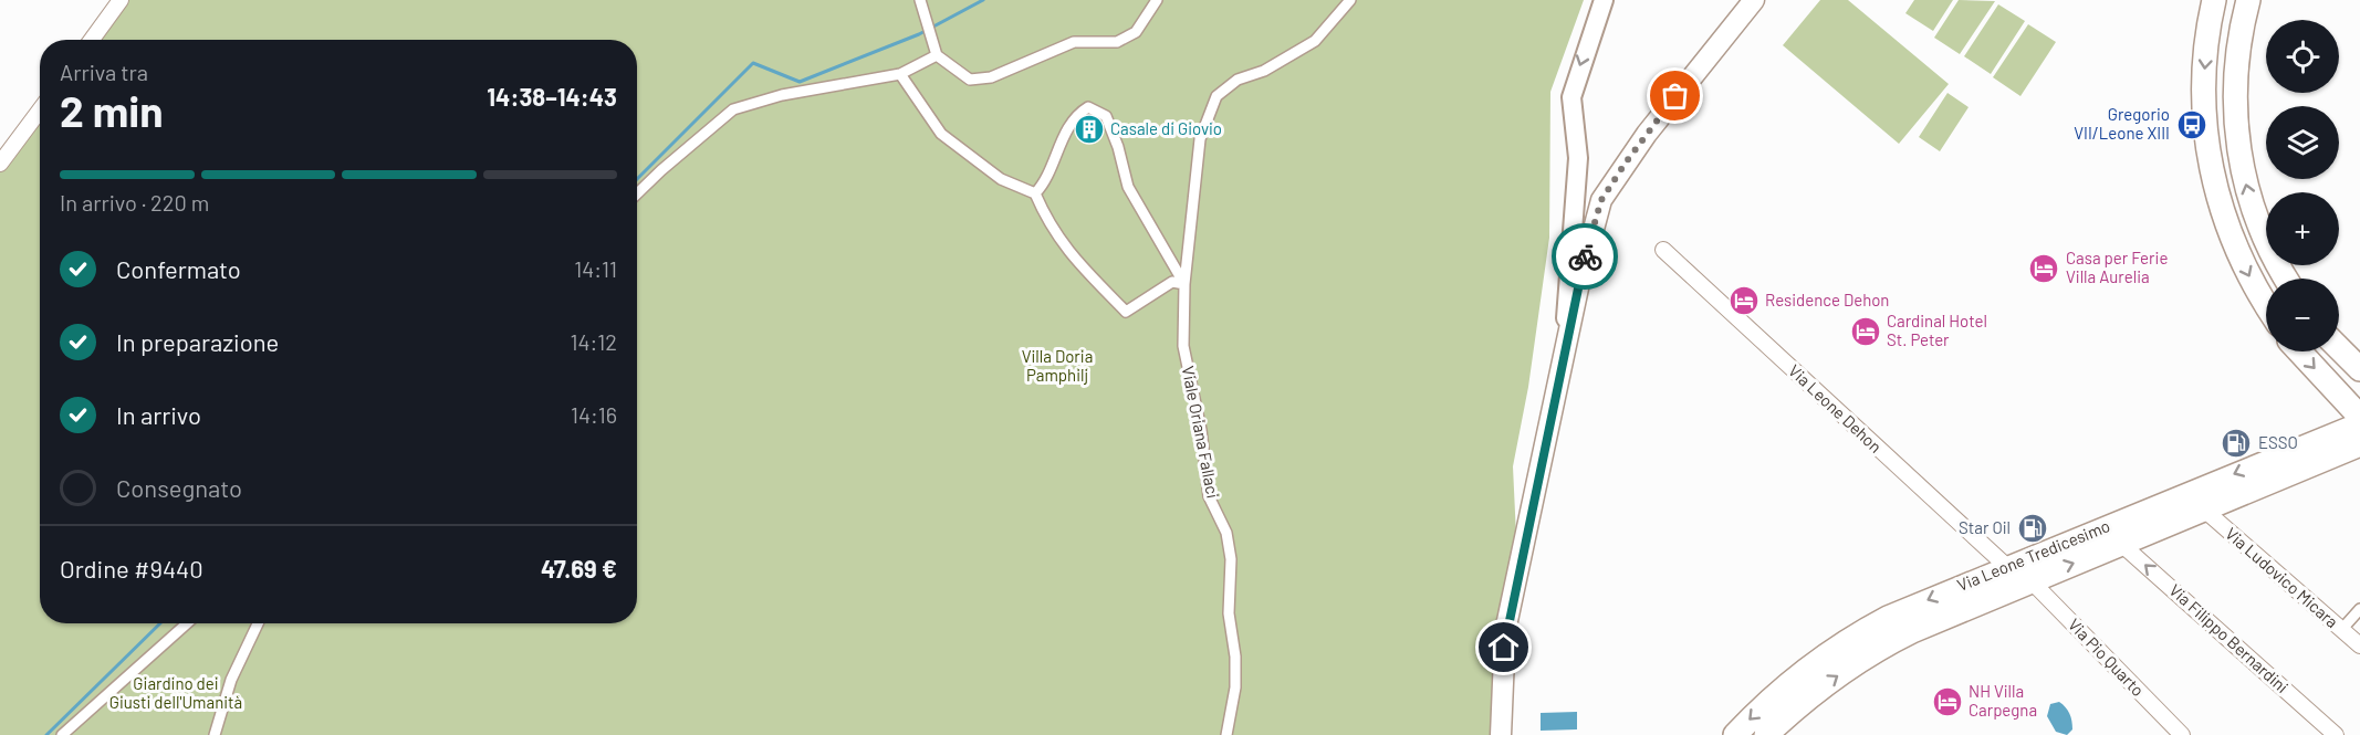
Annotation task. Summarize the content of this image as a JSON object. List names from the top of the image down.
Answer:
{
  "streets": {
    "main road": ["Via Leone Tredicesimo"],
    "street": [
      "Via Leone Dehon",
      "Viale Oriana Fallaci",
      "Via Ludovico Micara",
      "Via Filippo Bernardini",
      "Via Pio Quarto"
    ]
  },
  "crossings": [
    ["Via Leone Dehon", "Via Leone Tredicesimo"],
    ["Via Leone Tredicesimo", "Via Ludovico Micara"],
    ["Via Leone Tredicesimo", "Via Filippo Bernardini"],
    ["Via Leone Tredicesimo", "Via Pio Quarto"]
  ],
  "one_way": ["Via Filippo Bernardini"],
  "parks": ["Villa Doria Pamphilj", "Giardino dei Giusti dell'Umanità"],
  "places": {
    "bus stop": ["Gregorio VII/Leone XIII"],
    "building": ["Casale di Giovio"],
    "hotel": [
      "Casa per Ferie Villa Aurelia",
      "Residence Dehon",
      "Cardinal Hotel St. Peter",
      "NH Villa Carpegna"
    ],
    "fuel station": ["ESSO", "Star Oil"]
  },
  "page": {
    "map_buttons": ["+", "−"],
    "heading": ["2 min", "Arriva tra", "14:38–14:43"],
    "panel": ["Ordine #9440", "47.69 €"],
    "bar": "In arrivo · 220 m",
    "list": [
      ["Confermato", "14:11"],
      ["In preparazione", "14:12"],
      ["In arrivo", "14:16"],
      "Consegnato"
    ]
  }
}
